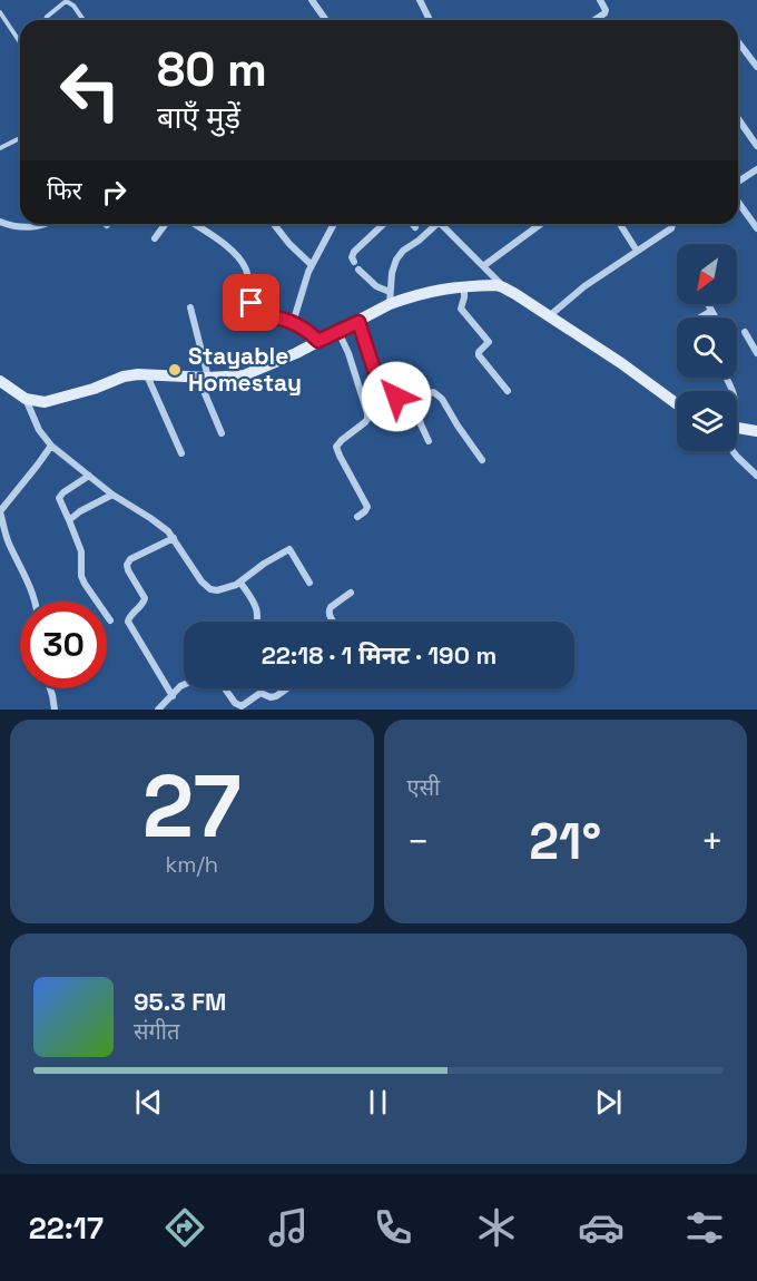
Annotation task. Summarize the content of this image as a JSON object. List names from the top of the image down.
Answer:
{
  "places": ["Stayable Homestay"],
  "north": "bottom left",
  "page": {
    "turn": ["80 m", "बाएँ मुड़ें"],
    "then": "फिर",
    "limit": "30",
    "trip": "22:18 · 1 मिनट · 190 m",
    "tile": [
      ["27", "km/h"],
      "एसी"
    ],
    "heat": ["−", "21°", "+"],
    "song": ["95.3 FM", "संगीत"],
    "tabs": "22:17"
  }
}
